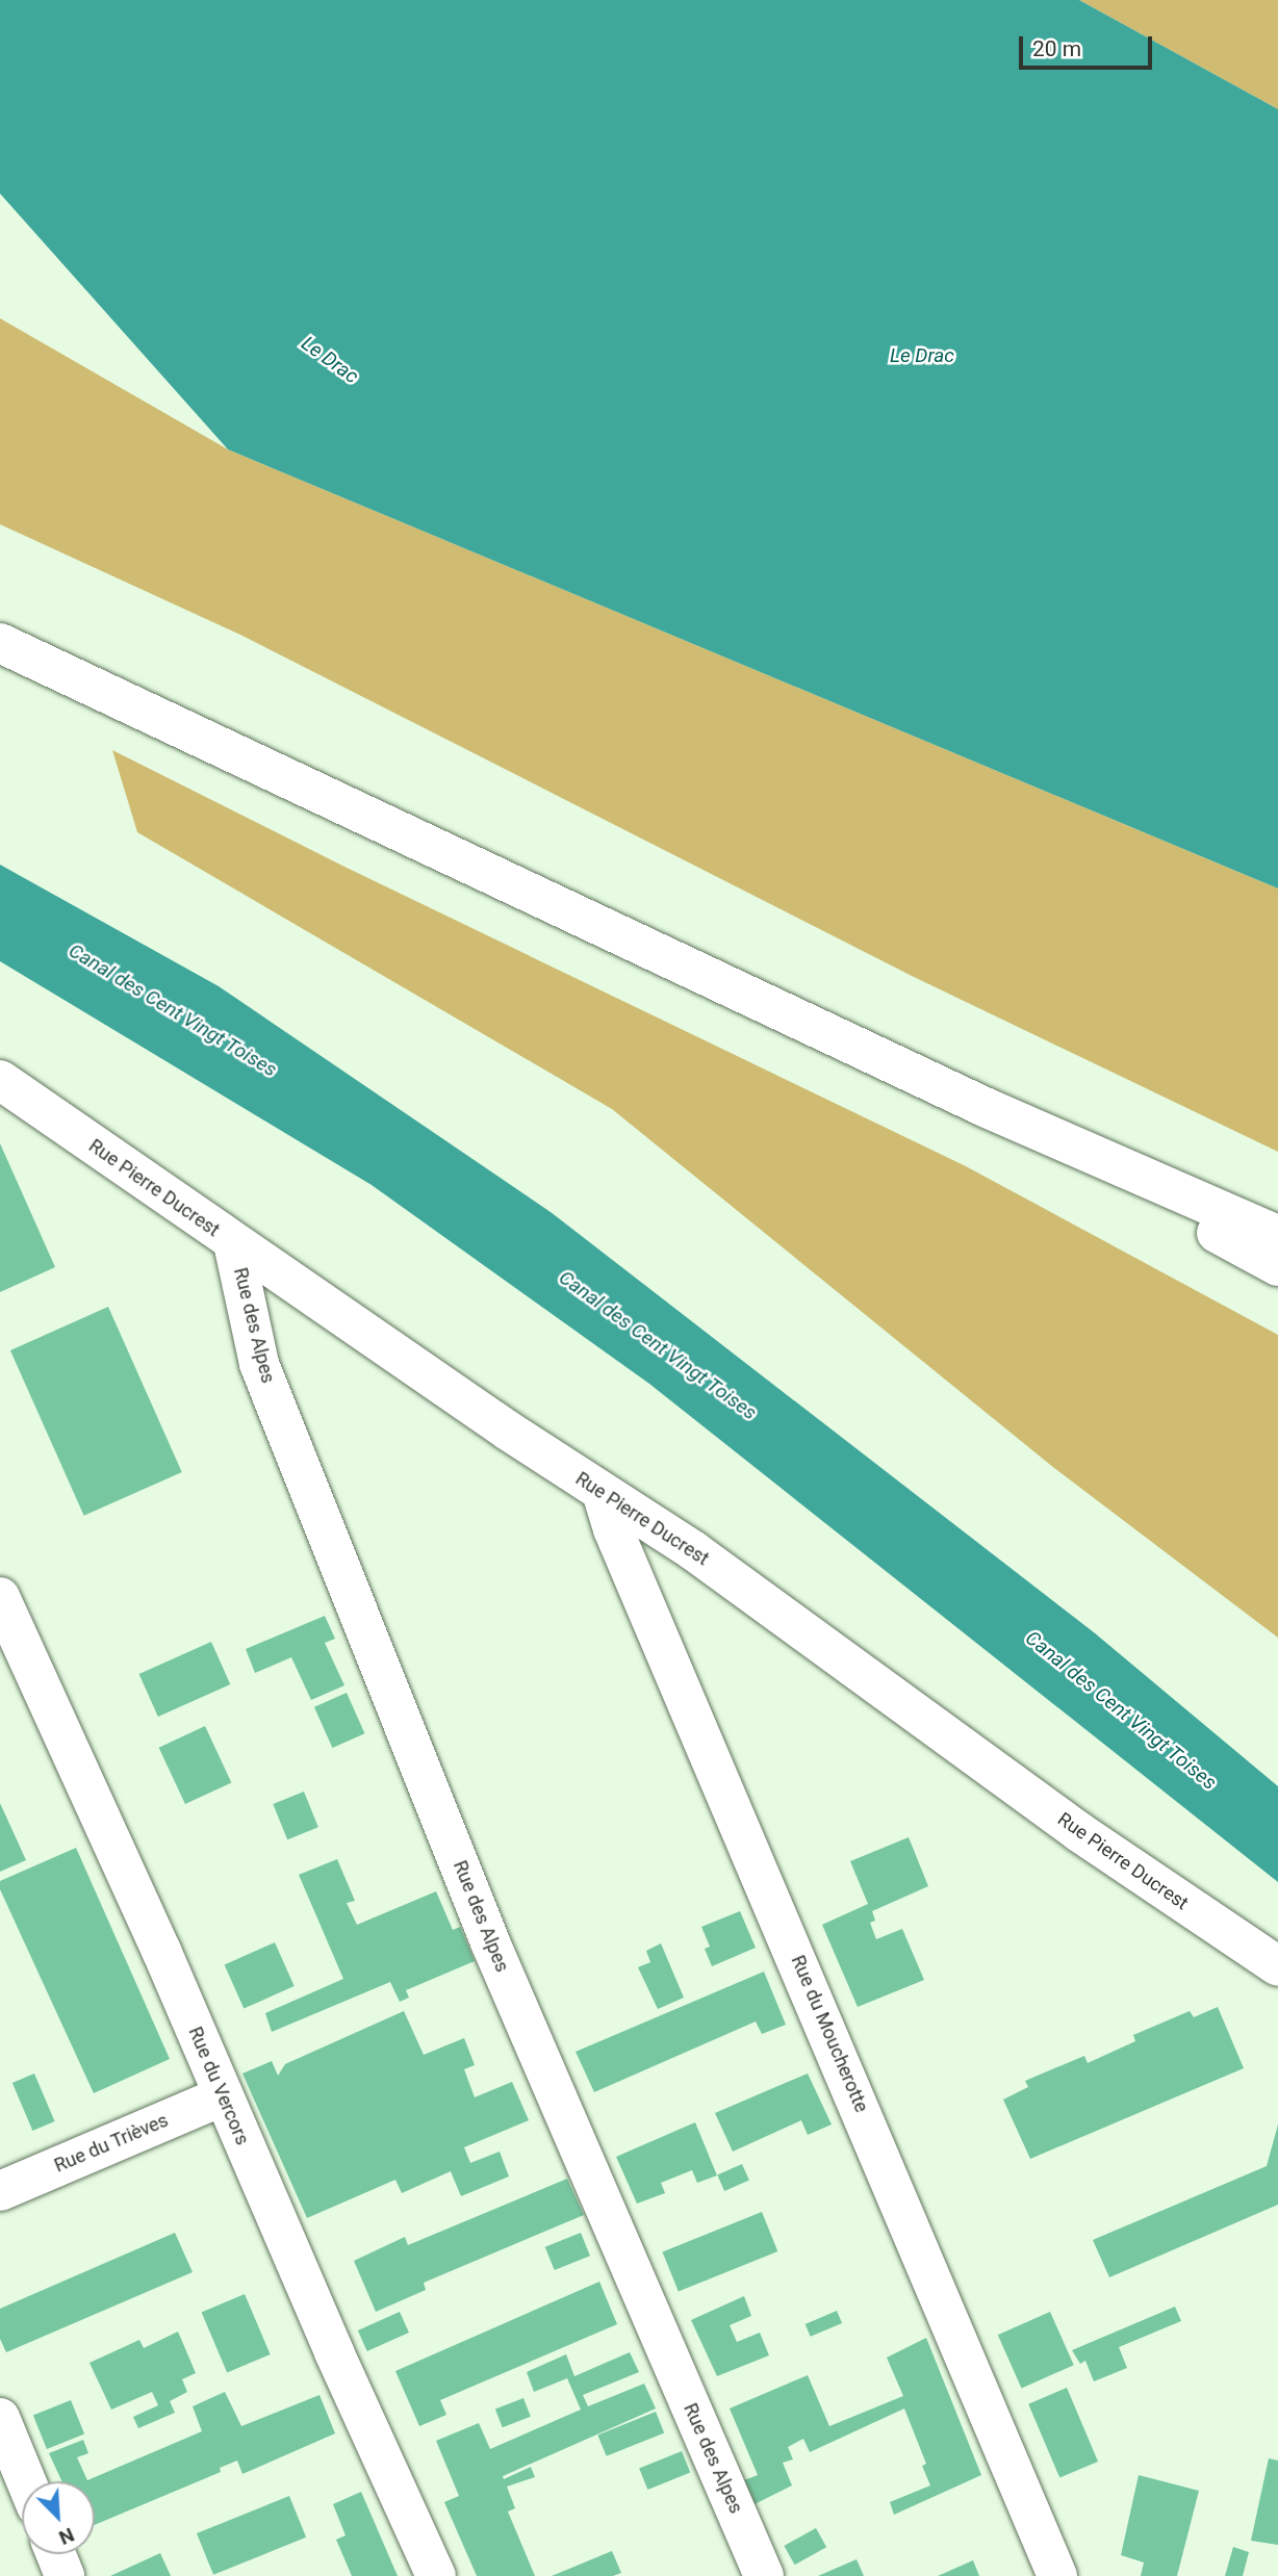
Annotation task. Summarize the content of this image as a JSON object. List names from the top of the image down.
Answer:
{
  "streets": {
    "main road": [
      "Rue Pierre Ducrest",
      "Rue des Alpes",
      "Rue du Moucherotte",
      "Rue du Vercors",
      "Rue du Trièves"
    ]
  },
  "crossings": [
    ["Rue Pierre Ducrest", "Rue des Alpes"],
    ["Rue Pierre Ducrest", "Rue du Moucherotte"],
    ["Rue du Vercors", "Rue du Trièves"]
  ],
  "water": ["Le Drac", "Canal des Cent Vingt Toises"],
  "scale_bar": "20 m",
  "north": "bottom right"
}
